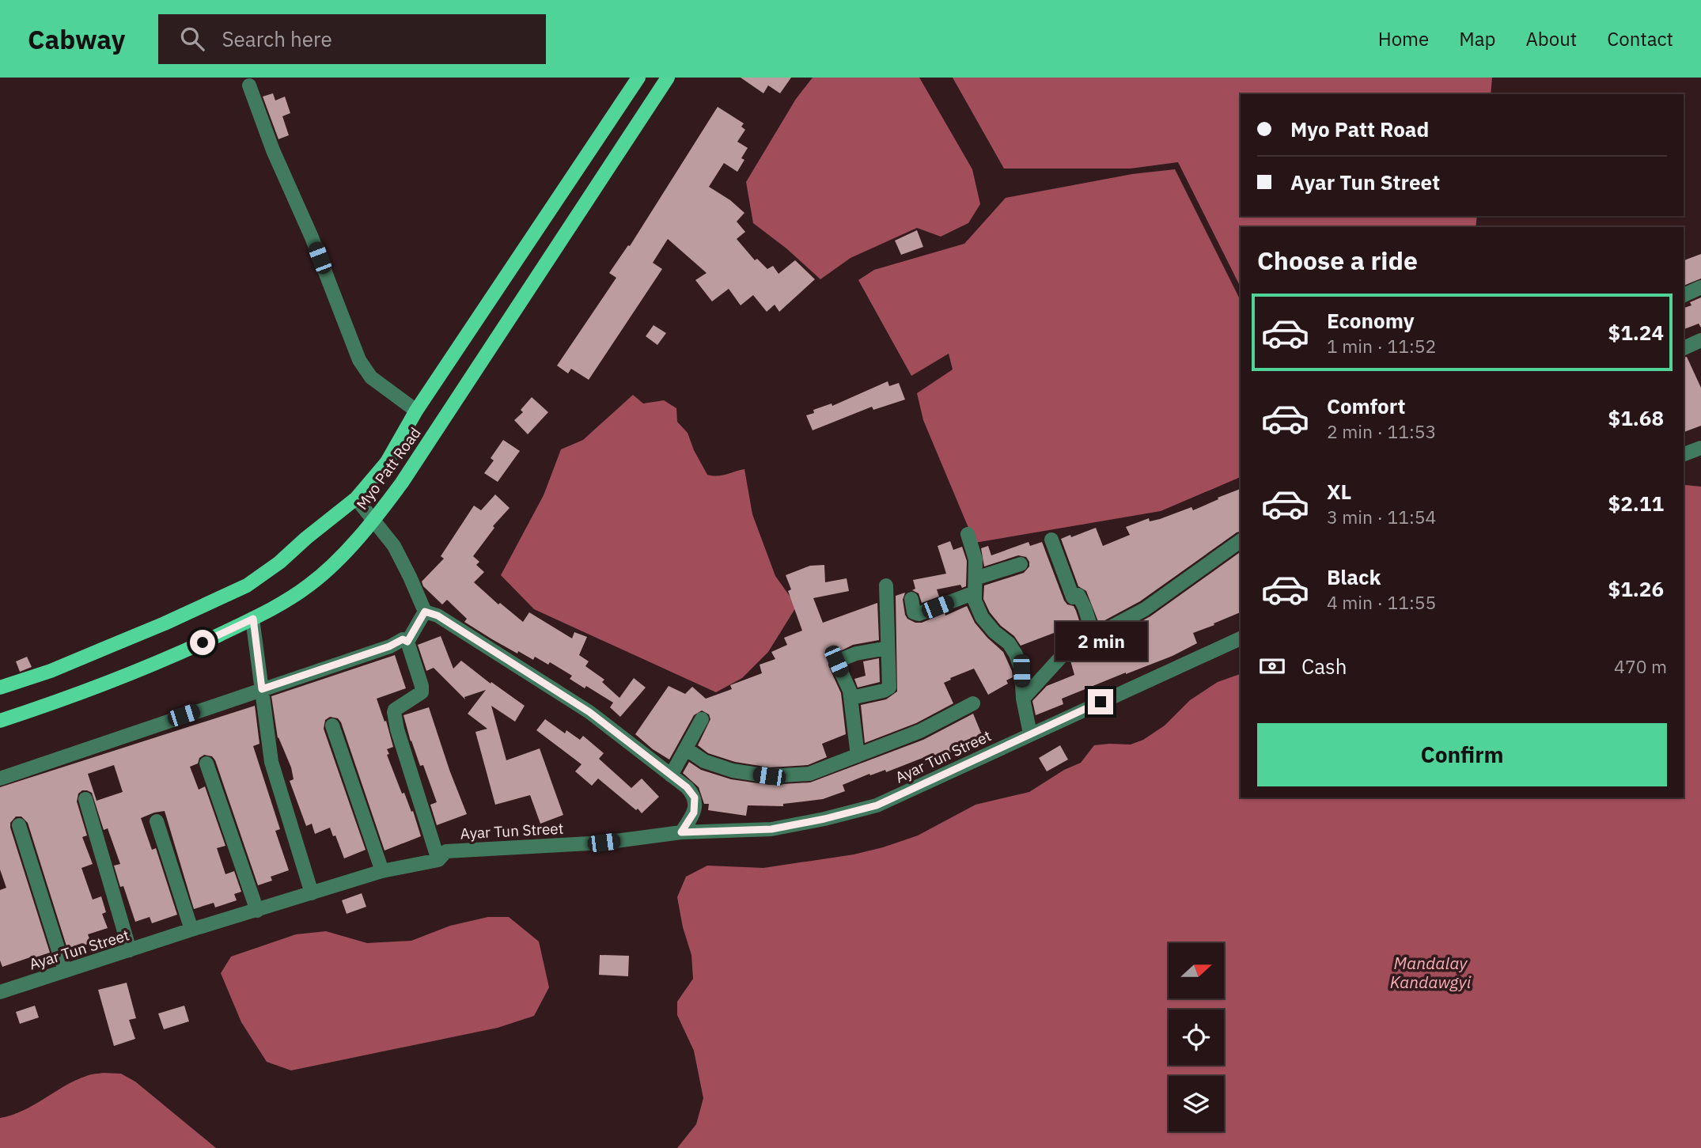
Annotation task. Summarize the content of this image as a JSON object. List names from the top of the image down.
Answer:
{
  "streets": {
    "main road": ["Myo Patt Road"],
    "street": ["Ayar Tun Street"]
  },
  "water": ["Mandalay Kandawgyi"],
  "north": "right",
  "page": {
    "header": "Cabway",
    "search": "Search here",
    "nav": [
      "Home",
      "Map",
      "About",
      "Contact"
    ],
    "banner": ["Myo Patt Road", "Ayar Tun Street"],
    "heading": "Choose a ride",
    "list": [
      {
        "name": "Economy",
        "note": "1 min · 11:52",
        "value": "$1.24"
      },
      {
        "name": "Comfort",
        "note": "2 min · 11:53",
        "value": "$1.68"
      },
      {
        "name": "XL",
        "note": "3 min · 11:54",
        "value": "$2.11"
      },
      {
        "name": "Black",
        "note": "4 min · 11:55",
        "value": "$1.26"
      }
    ],
    "bubble": "2 min",
    "pay": ["Cash", "470 m"],
    "buttons": "Confirm"
  }
}
